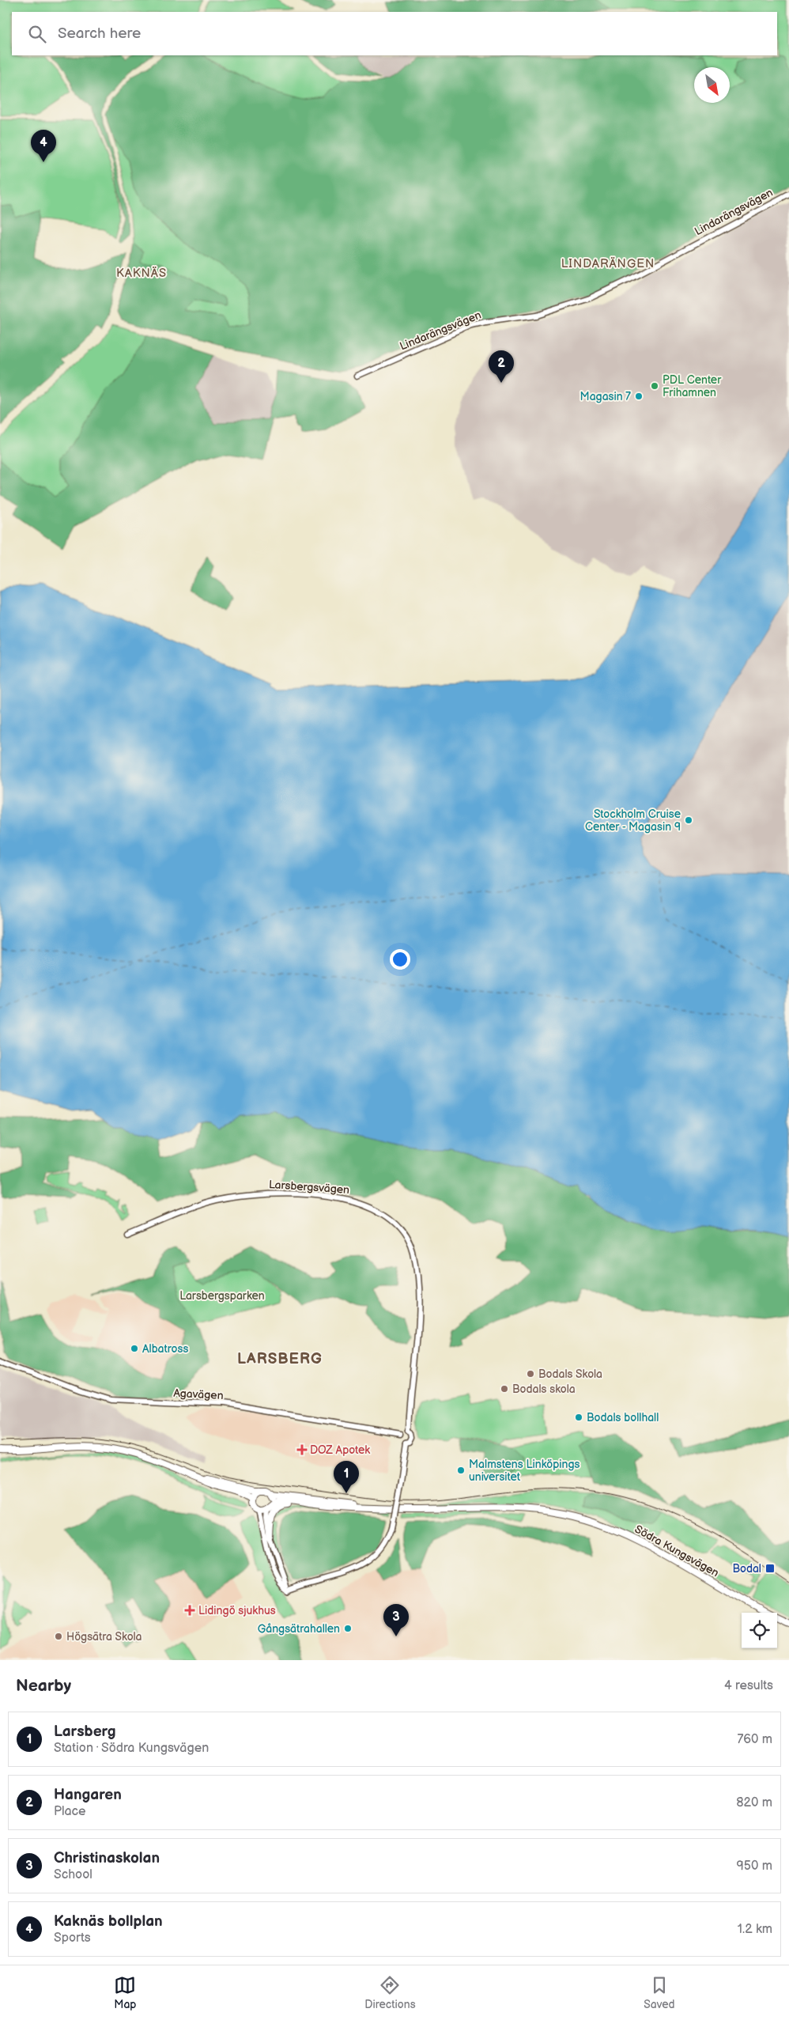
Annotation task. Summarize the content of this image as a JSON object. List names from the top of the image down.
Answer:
{
  "streets": {
    "main road": ["Södra Kungsvägen"],
    "street": ["Lindarängsvägen", "Larsbergsvägen", "Agavägen"]
  },
  "crossings": [
    ["Larsbergsvägen", "Agavägen"]
  ],
  "districts": ["LINDARÄNGEN", "KAKNÄS", "LARSBERG"],
  "parks": ["Larsbergsparken"],
  "places": {
    "other": [
      "PDL Center Frihamnen",
      "Magasin 7",
      "Stockholm Cruise Center - Magasin 9",
      "Albatross",
      "Bodals Skola",
      "Bodals skola",
      "Bodals bollhall",
      "Malmstens Linköpings universitet",
      "Gångsätrahallen",
      "Högsätra Skola"
    ],
    "health": ["DOZ Apotek", "Lidingö sjukhus"],
    "transit": ["Bodal"]
  },
  "north": "bottom right",
  "page": {
    "search": "Search here",
    "pins": [
      "4",
      "2",
      "1",
      "3"
    ],
    "heading": ["Nearby", "4 results"],
    "list": [
      {
        "mark": "1",
        "name": "Larsberg",
        "note": "Station · Södra Kungsvägen",
        "value": "760 m"
      },
      {
        "mark": "2",
        "name": "Hangaren",
        "note": "Place",
        "value": "820 m"
      },
      {
        "mark": "3",
        "name": "Christinaskolan",
        "note": "School",
        "value": "950 m"
      },
      {
        "mark": "4",
        "name": "Kaknäs bollplan",
        "note": "Sports",
        "value": "1.2 km"
      }
    ],
    "nav": ["Map", "Directions", "Saved"]
  }
}
